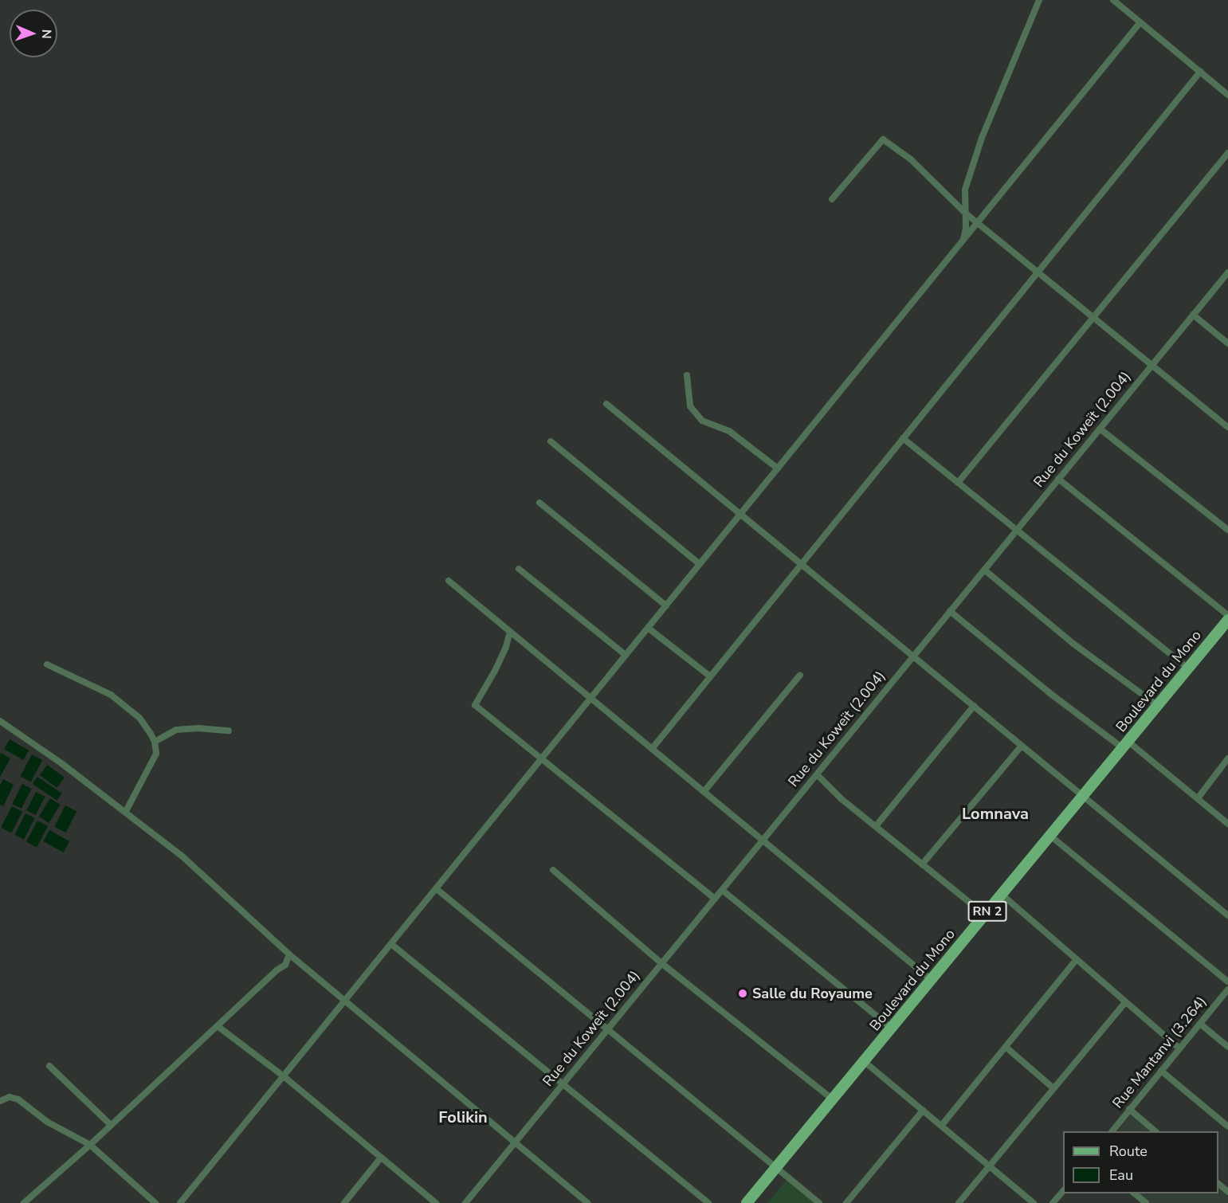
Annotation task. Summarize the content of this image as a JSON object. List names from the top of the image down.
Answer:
{
  "streets": {
    "main road": ["Boulevard du Mono", "RN 2"],
    "street": ["Rue du Koweït (2.004)", "Rue Mantanvi (3.264)"]
  },
  "districts": ["Lomnava", "Folikin"],
  "places": ["Salle du Royaume"],
  "legend": ["Route", "Eau"],
  "north": "right"
}
